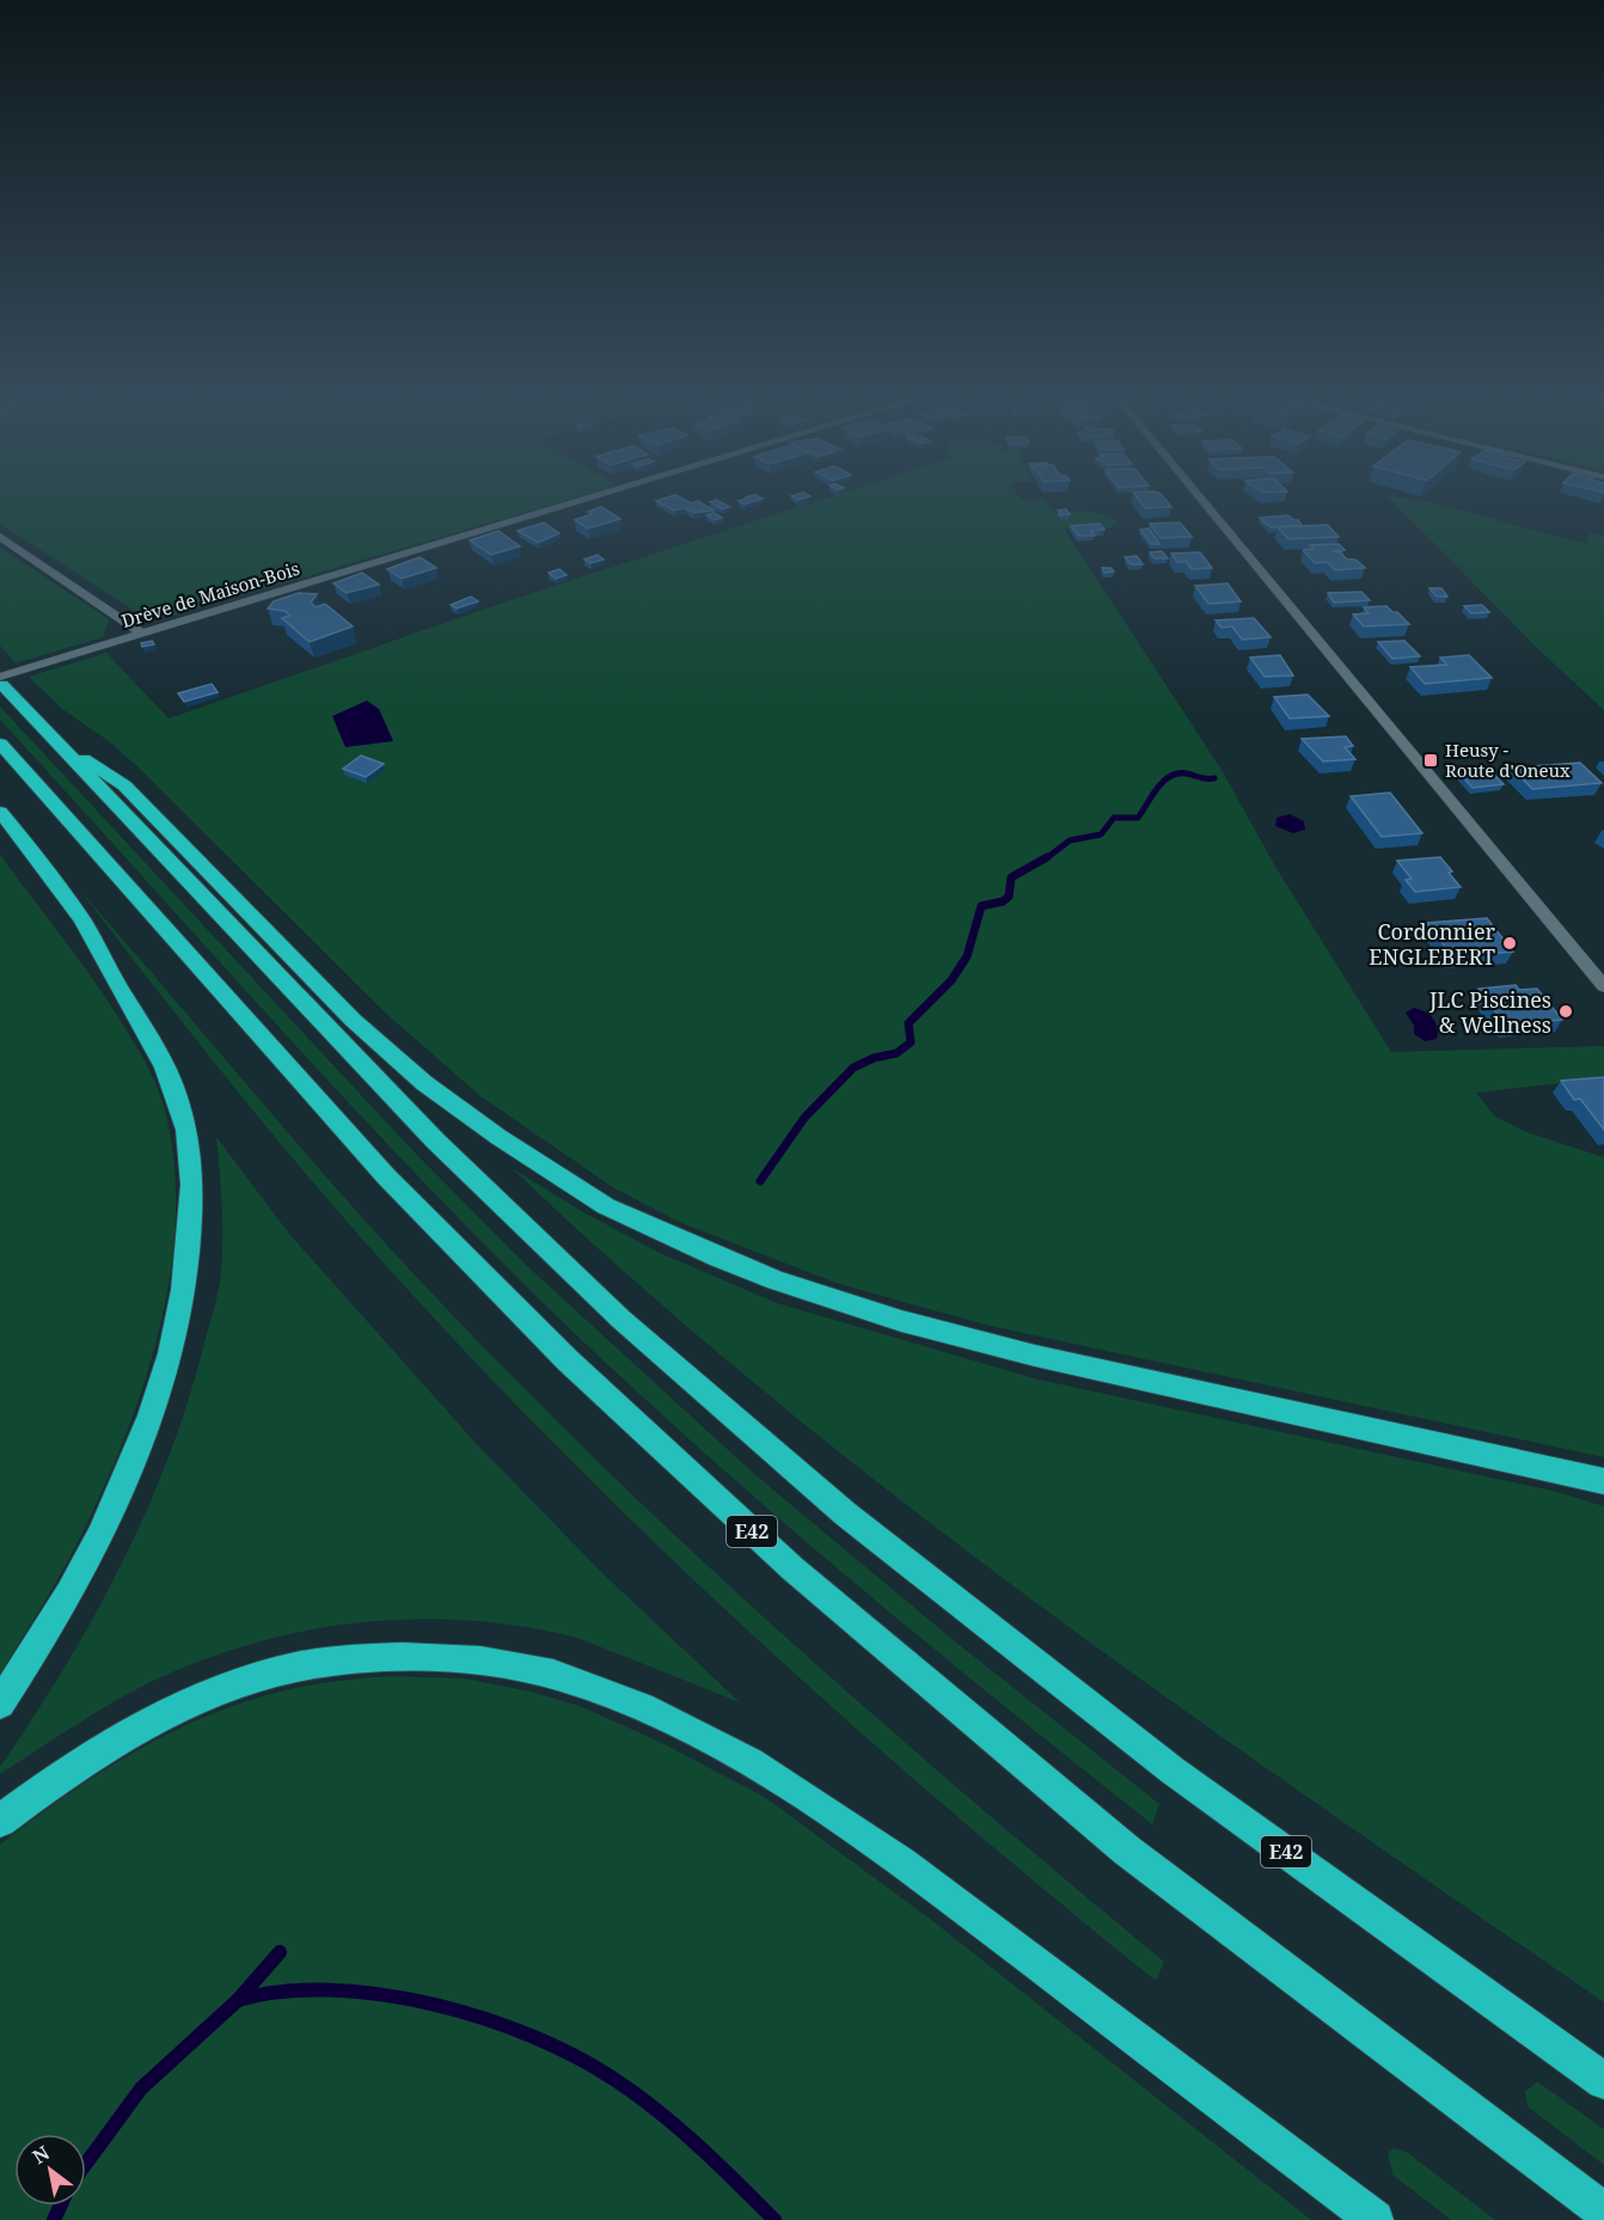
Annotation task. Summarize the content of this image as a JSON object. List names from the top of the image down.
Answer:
{
  "streets": {
    "highway": ["E42"],
    "street": ["Drève de Maison-Bois"]
  },
  "crossings": [
    ["Drève de Maison-Bois", "E42"]
  ],
  "places": {
    "transit": ["Heusy - Route d'Oneux"],
    "other": ["Cordonnier ENGLEBERT", "JLC Piscines & Wellness"]
  },
  "north": "top left"
}
